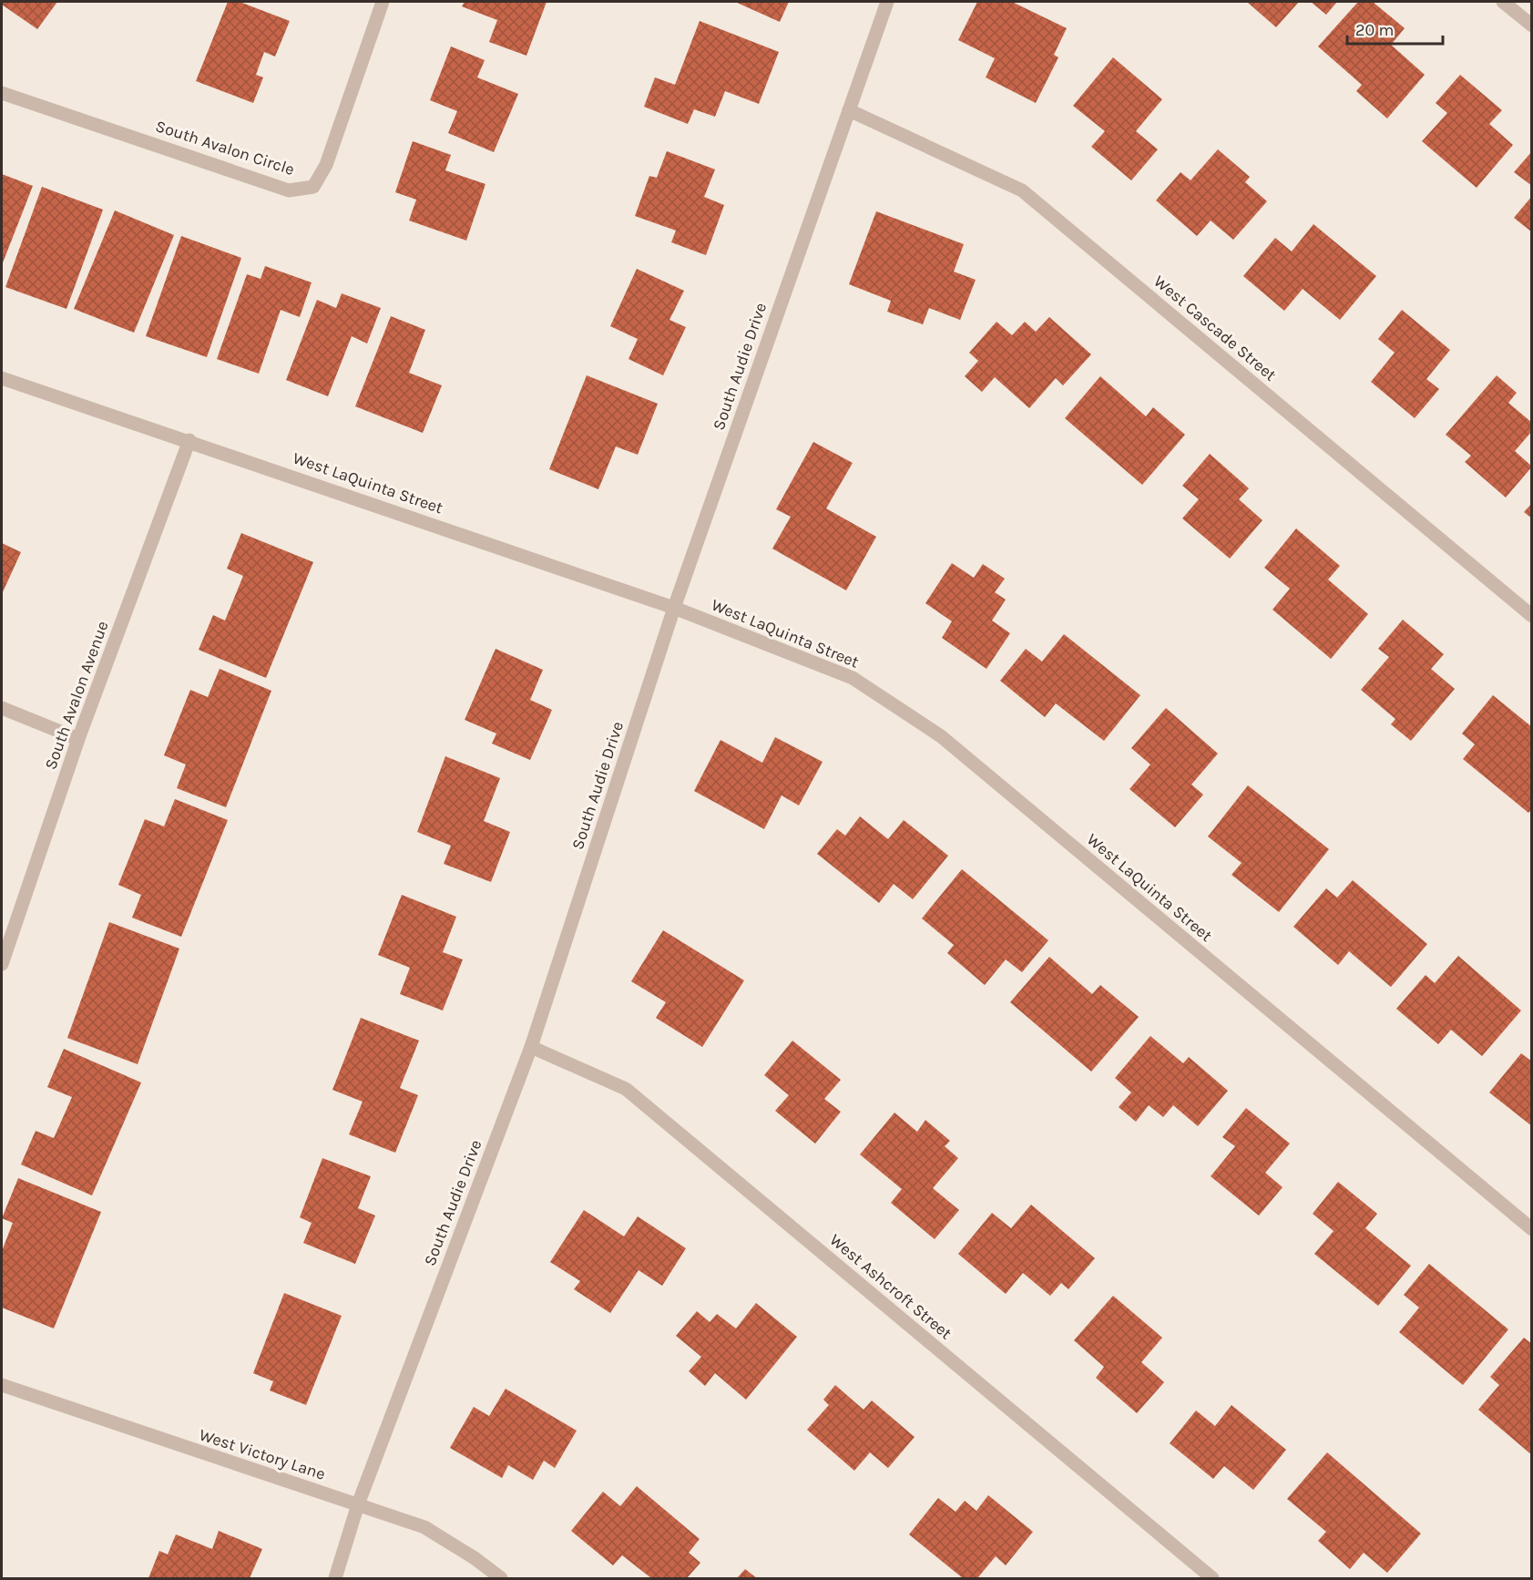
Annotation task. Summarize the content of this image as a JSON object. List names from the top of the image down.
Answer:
{
  "streets": {
    "street": [
      "South Avalon Circle",
      "West Cascade Street",
      "South Audie Drive",
      "West LaQuinta Street",
      "South Avalon Avenue",
      "West Ashcroft Street",
      "West Victory Lane"
    ]
  },
  "crossings": [
    ["West Cascade Street", "South Audie Drive"],
    ["South Audie Drive", "West LaQuinta Street"],
    ["South Audie Drive", "West Ashcroft Street"],
    ["South Audie Drive", "West Victory Lane"],
    ["West LaQuinta Street", "South Avalon Avenue"]
  ],
  "scale_bar": "20 m"
}
